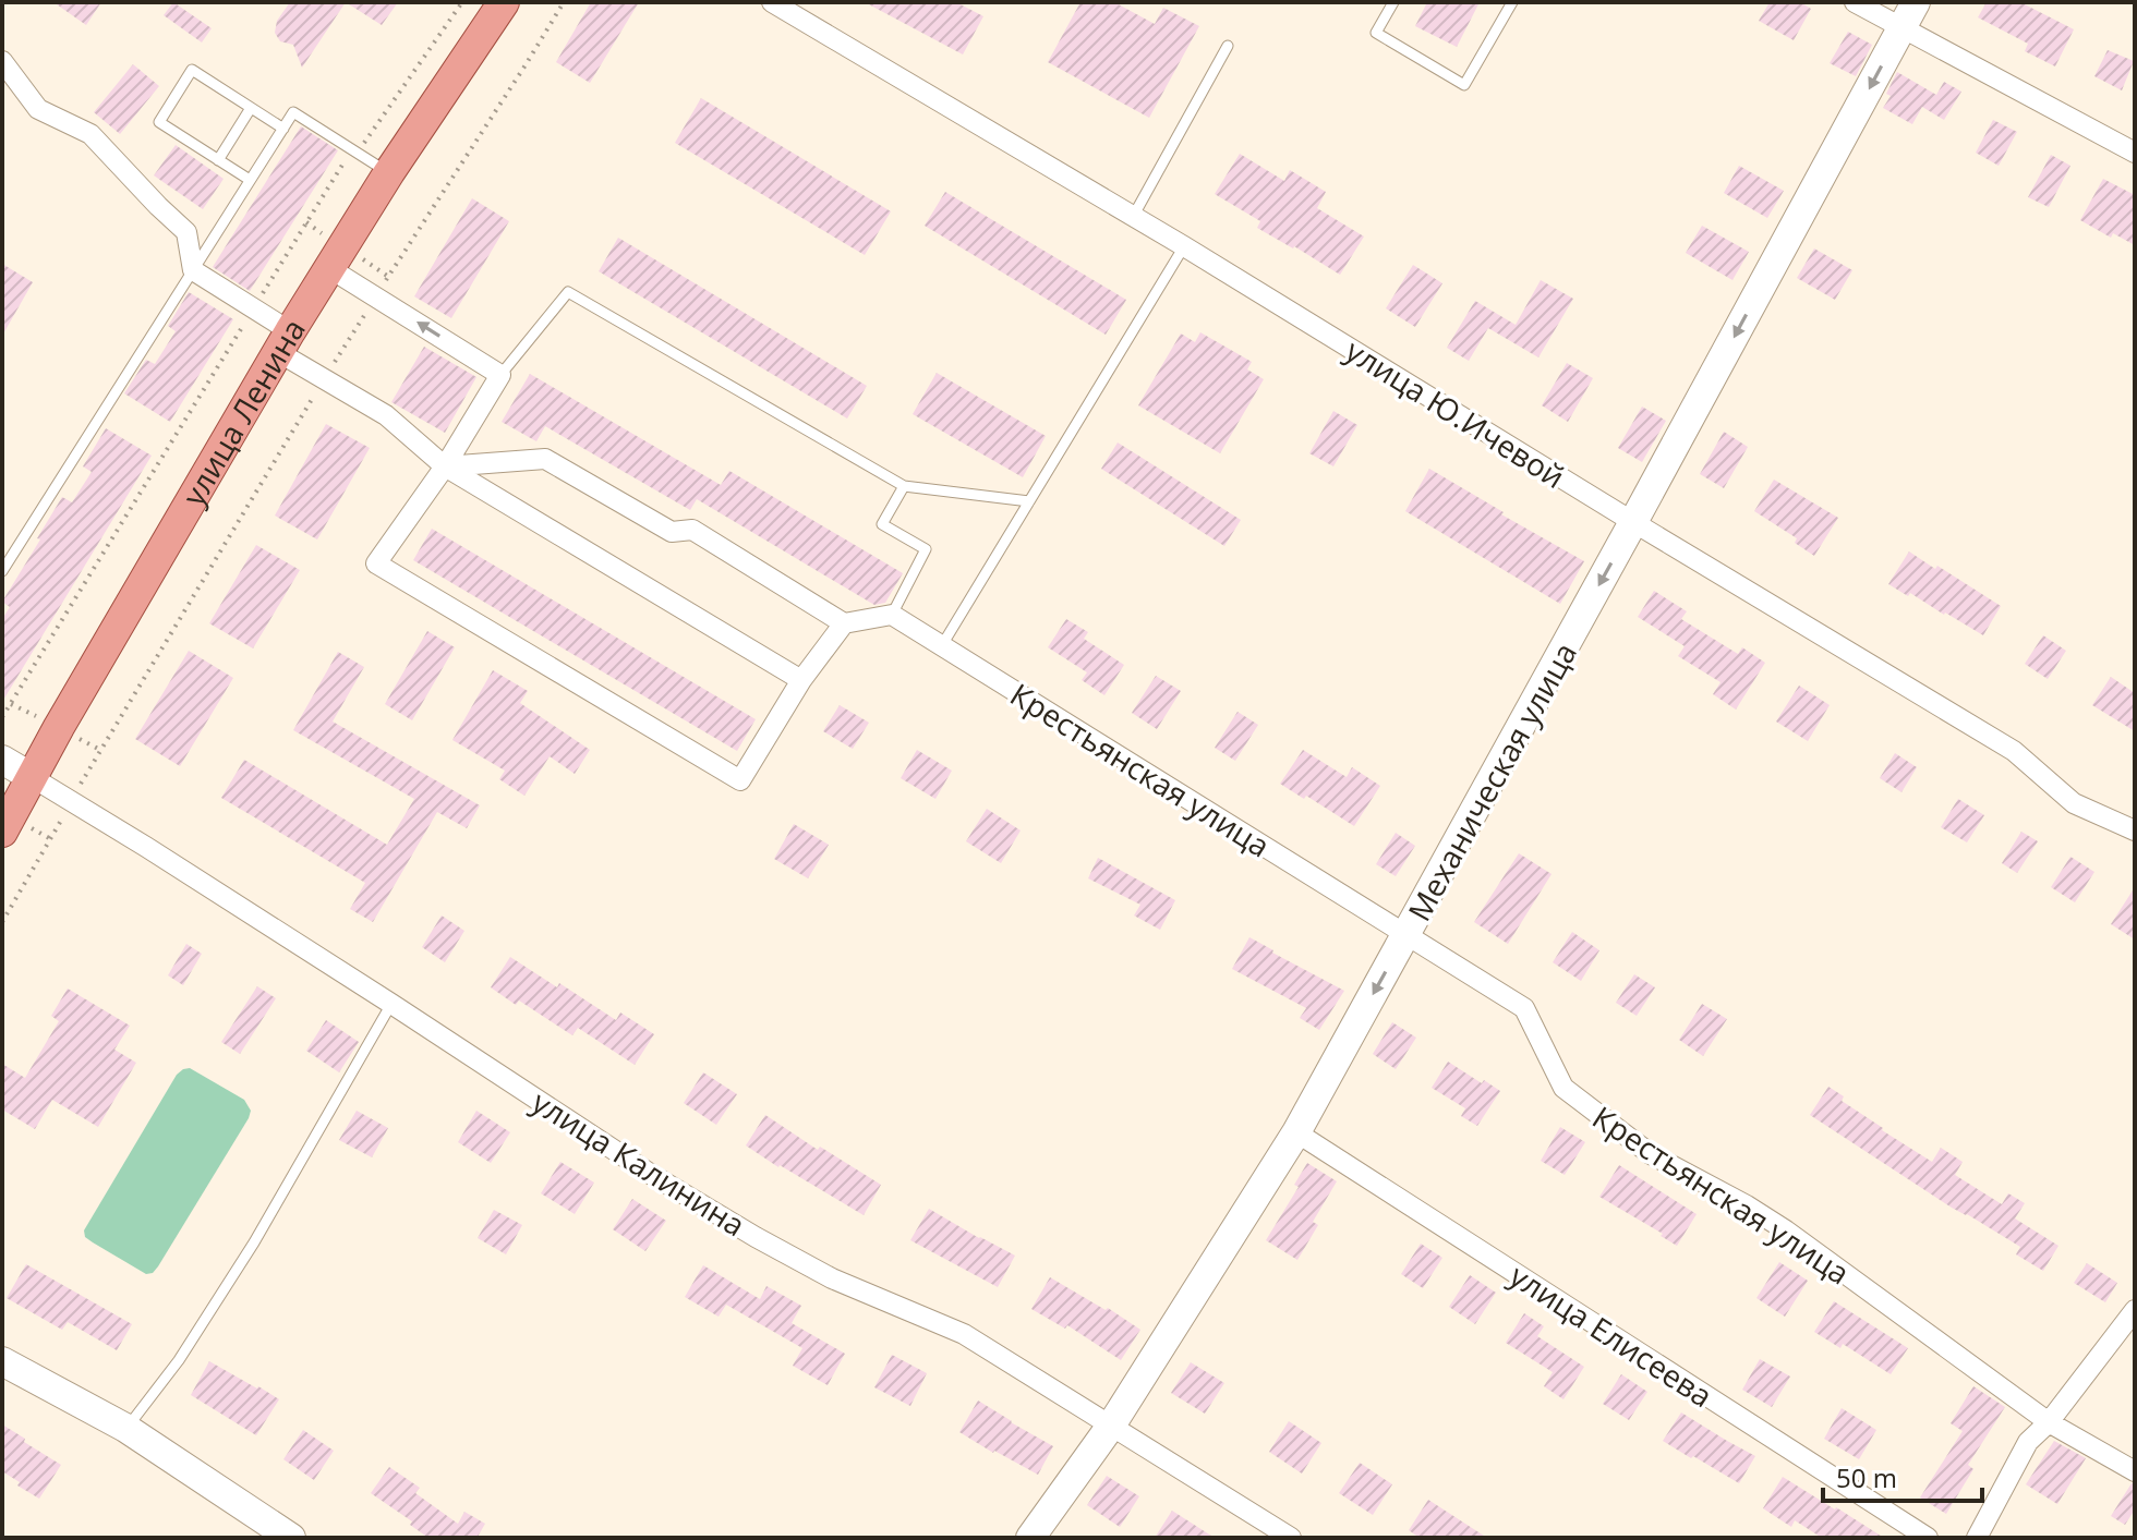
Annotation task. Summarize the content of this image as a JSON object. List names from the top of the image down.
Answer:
{
  "streets": {
    "main road": ["улица Ленина"],
    "street": [
      "улица Ю.Ичевой",
      "Крестьянская улица",
      "Механическая улица",
      "улица Калинина",
      "улица Елисеева"
    ]
  },
  "crossings": [
    ["улица Ленина", "улица Калинина"],
    ["улица Ю.Ичевой", "Механическая улица"],
    ["Крестьянская улица", "Механическая улица"],
    ["Механическая улица", "улица Калинина"],
    ["Механическая улица", "улица Елисеева"]
  ],
  "one_way": ["Механическая улица"],
  "scale_bar": "50 m"
}
